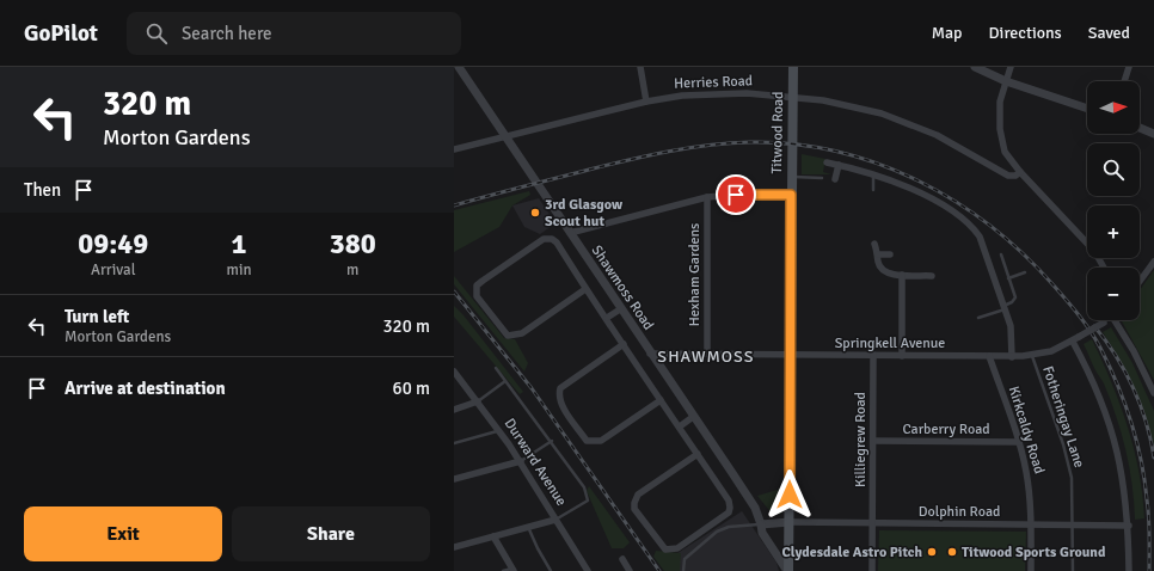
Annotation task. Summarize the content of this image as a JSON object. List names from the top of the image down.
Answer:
{
  "streets": {
    "main road": ["Titwood Road"],
    "street": [
      "Herries Road",
      "Hexham Gardens",
      "Shawmoss Road",
      "Springkell Avenue",
      "Carberry Road",
      "Kirkcaldy Road",
      "Killiegrew Road",
      "Durward Avenue",
      "Dolphin Road"
    ],
    "lane": ["Fotheringay Lane"]
  },
  "crossings": [
    ["Herries Road", "Titwood Road"],
    ["Herries Road", "Shawmoss Road"],
    ["Titwood Road", "Shawmoss Road"],
    ["Titwood Road", "Springkell Avenue"],
    ["Titwood Road", "Dolphin Road"],
    ["Hexham Gardens", "Springkell Avenue"],
    ["Shawmoss Road", "Springkell Avenue"],
    ["Springkell Avenue", "Fotheringay Lane"],
    ["Springkell Avenue", "Kirkcaldy Road"],
    ["Springkell Avenue", "Killiegrew Road"],
    ["Fotheringay Lane", "Dolphin Road"],
    ["Carberry Road", "Kirkcaldy Road"],
    ["Carberry Road", "Killiegrew Road"],
    ["Kirkcaldy Road", "Dolphin Road"],
    ["Killiegrew Road", "Dolphin Road"]
  ],
  "districts": ["SHAWMOSS"],
  "places": ["3rd Glasgow Scout hut", "Clydesdale Astro Pitch", "Titwood Sports Ground"],
  "north": "right",
  "page": {
    "header": "GoPilot",
    "search": "Search here",
    "nav": ["Map", "Directions", "Saved"],
    "turn": ["320 m", "Morton Gardens"],
    "map_buttons": ["+", "−"],
    "then": "Then",
    "eta": [
      "09:49",
      "Arrival",
      "1",
      "min",
      "380",
      "m"
    ],
    "list": [
      {
        "name": "Turn left",
        "note": "Morton Gardens",
        "value": "320 m"
      },
      {
        "name": "Arrive at destination",
        "value": "60 m"
      }
    ],
    "buttons": ["Exit", "Share"]
  }
}
